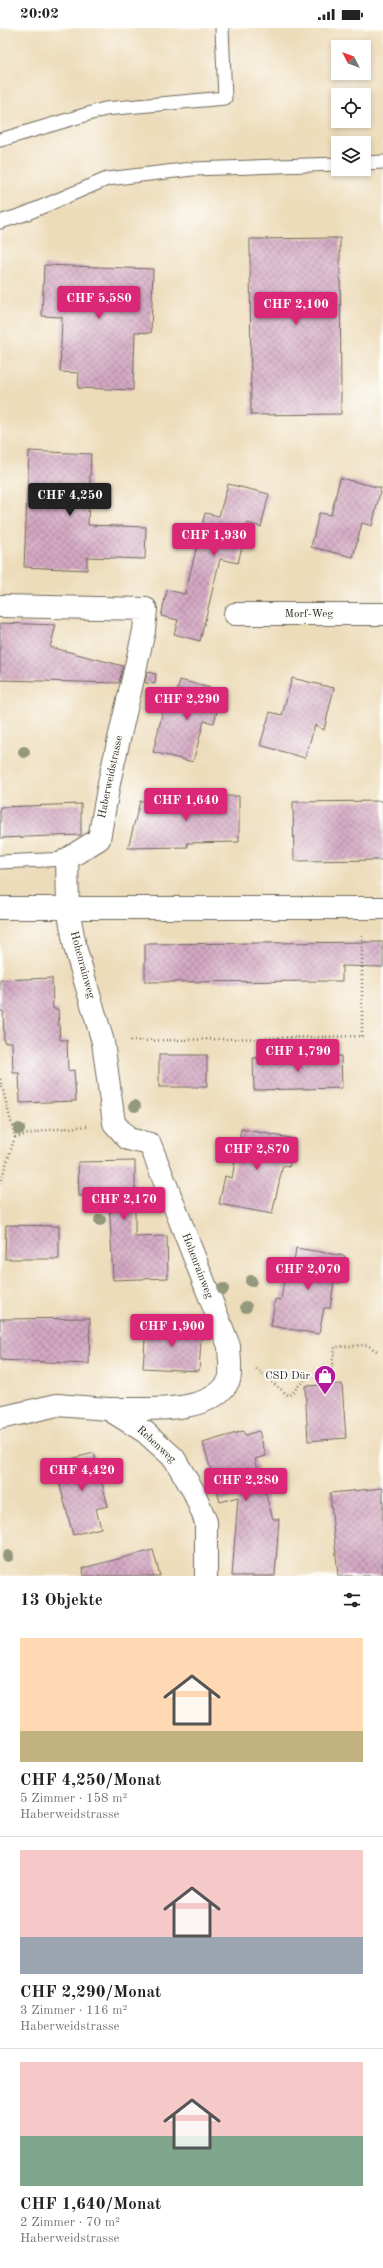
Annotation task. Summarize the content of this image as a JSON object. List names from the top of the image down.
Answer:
{
  "streets": {
    "street": [
      "Morf-Weg",
      "Haberweidstrasse",
      "Hohenrainweg",
      "Rebenweg"
    ]
  },
  "crossings": [
    ["Hohenrainweg", "Rebenweg"]
  ],
  "places": {
    "shop": ["CSD Dür"]
  },
  "north": "top left",
  "page": {
    "status": "20:02",
    "price": [
      "CHF 5,580",
      "CHF 2,100",
      "CHF 4,250",
      "CHF 1,930",
      "CHF 2,290",
      "CHF 1,640",
      "CHF 1,790",
      "CHF 2,870",
      "CHF 2,170",
      "CHF 2,070",
      "CHF 1,900",
      "CHF 4,420",
      "CHF 2,280"
    ],
    "heading": "13 Objekte",
    "list": [
      {
        "name": "CHF 4,250/Monat",
        "note": "5 Zimmer · 158 m² · Haberweidstrasse"
      },
      {
        "name": "CHF 2,290/Monat",
        "note": "3 Zimmer · 116 m² · Haberweidstrasse"
      },
      {
        "name": "CHF 1,640/Monat",
        "note": "2 Zimmer · 70 m² · Haberweidstrasse"
      }
    ]
  }
}
